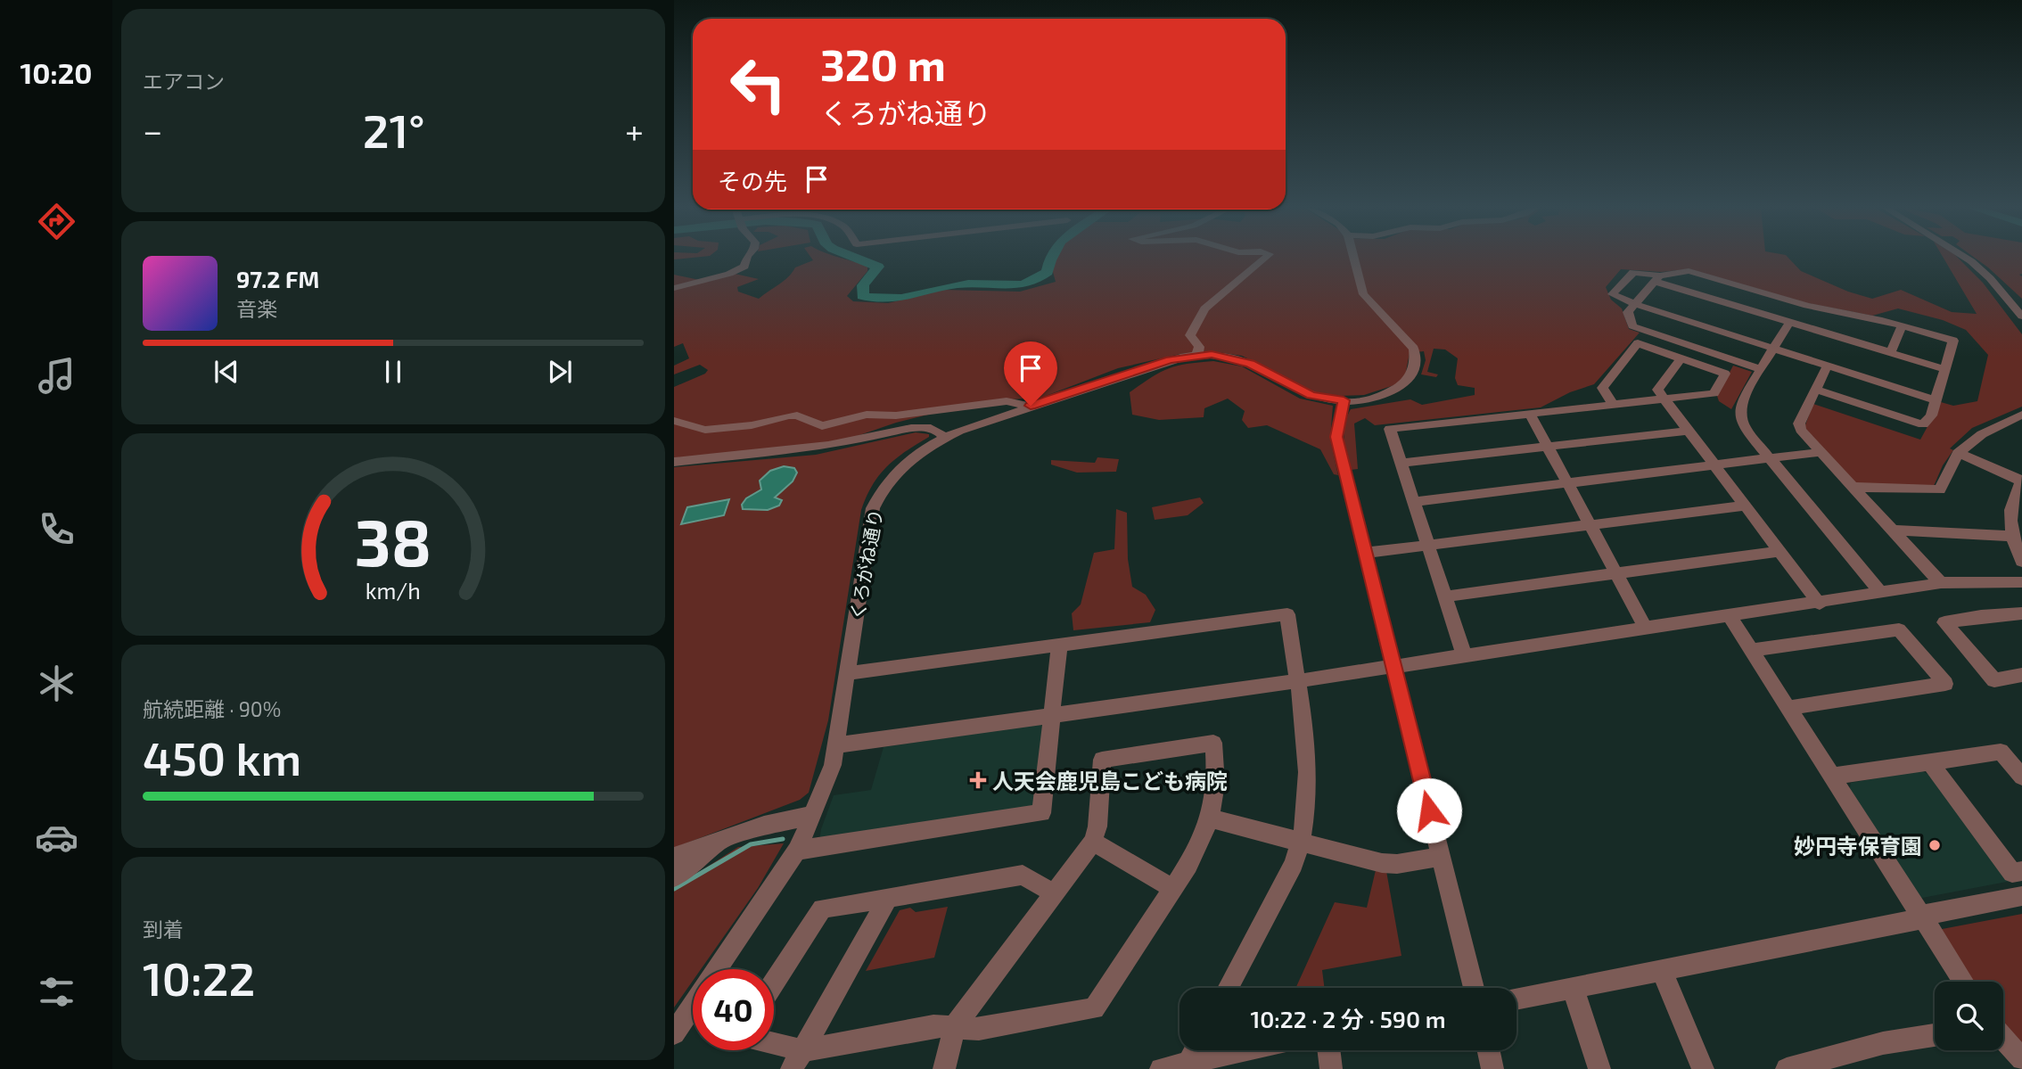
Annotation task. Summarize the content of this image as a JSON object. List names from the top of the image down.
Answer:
{
  "streets": {
    "street": ["くろがね通り"]
  },
  "places": {
    "health": ["人天会鹿児島こども病院"],
    "other": ["妙円寺保育園"]
  },
  "page": {
    "tabs": "10:20",
    "tile": [
      "エアコン",
      ["航続距離 · 90%", "450 km"],
      ["到着", "10:22"]
    ],
    "turn": ["320 m", "くろがね通り"],
    "heat": ["−", "21°", "+"],
    "then": "その先",
    "song": ["97.2 FM", "音楽"],
    "limit": "40",
    "trip": "10:22 · 2 分 · 590 m",
    "gauge": ["38", "km/h"]
  }
}
